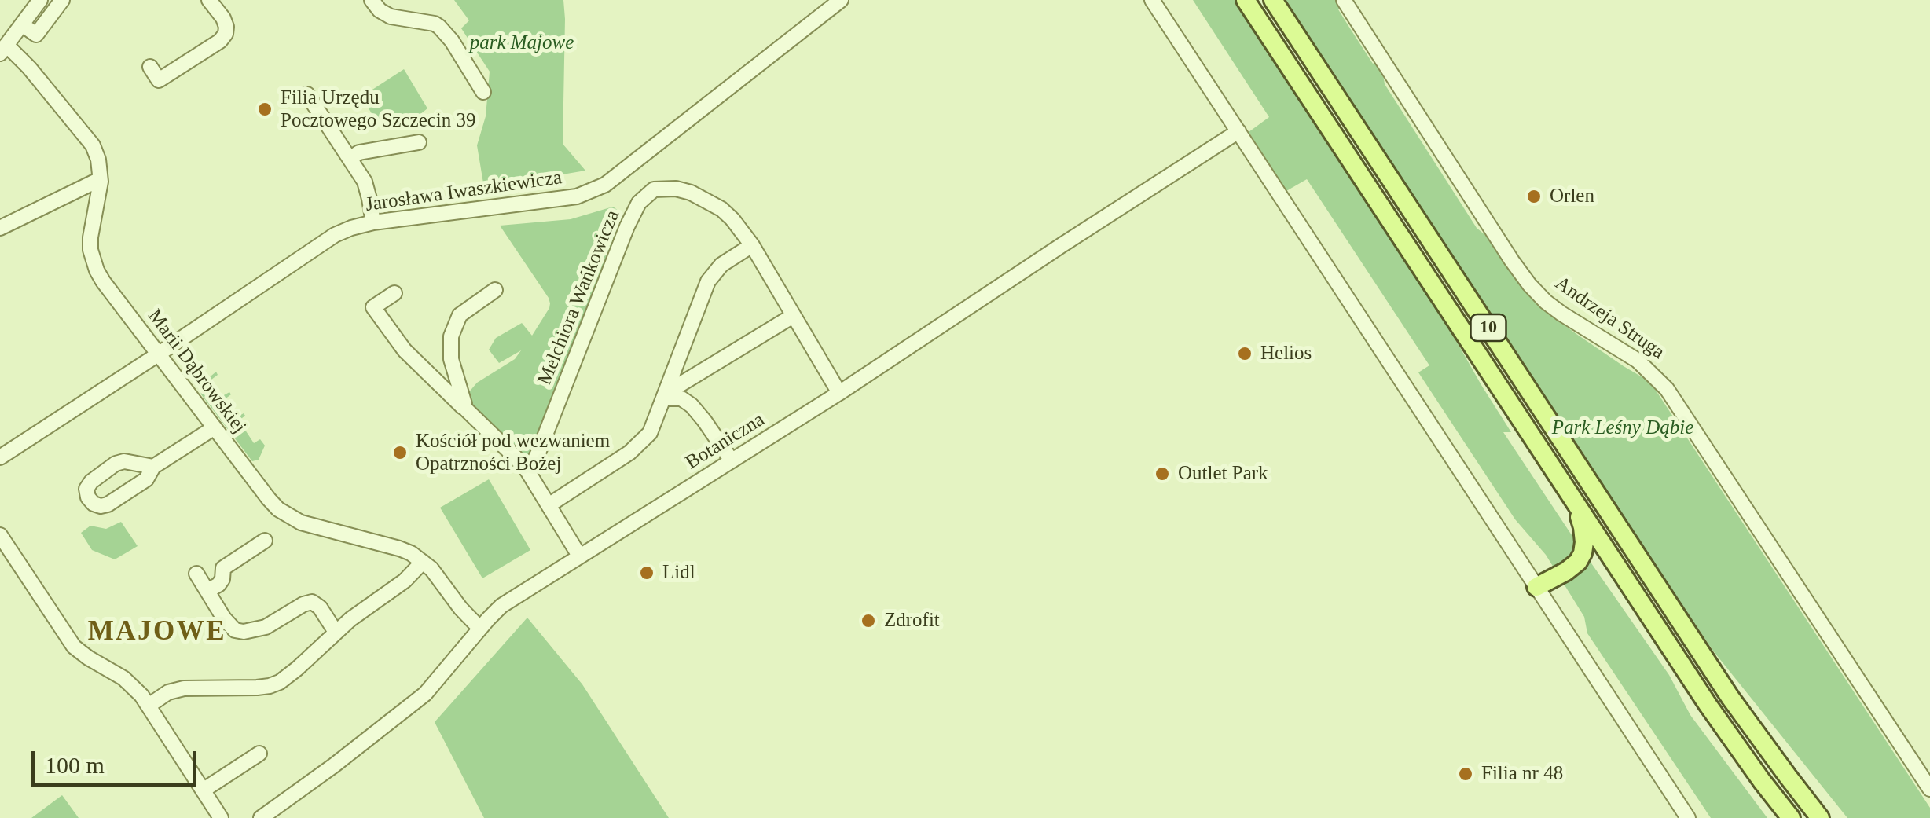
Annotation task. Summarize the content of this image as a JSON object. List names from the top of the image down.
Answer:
{
  "streets": {
    "main road": ["10"],
    "street": [
      "Jarosława Iwaszkiewicza",
      "Melchiora Wańkowicza",
      "Andrzeja Struga",
      "Marii Dąbrowskiej",
      "Botaniczna"
    ]
  },
  "crossings": [
    ["Jarosława Iwaszkiewicza", "Marii Dąbrowskiej"],
    ["Melchiora Wańkowicza", "Botaniczna"],
    ["Marii Dąbrowskiej", "Botaniczna"]
  ],
  "districts": ["MAJOWE"],
  "parks": ["park Majowe", "Park Leśny Dąbie"],
  "places": [
    "Filia Urzędu Pocztowego Szczecin 39",
    "Orlen",
    "Helios",
    "Kościół pod wezwaniem Opatrzności Bożej",
    "Outlet Park",
    "Lidl",
    "Zdrofit",
    "Filia nr 48"
  ],
  "scale_bar": "100 m"
}
